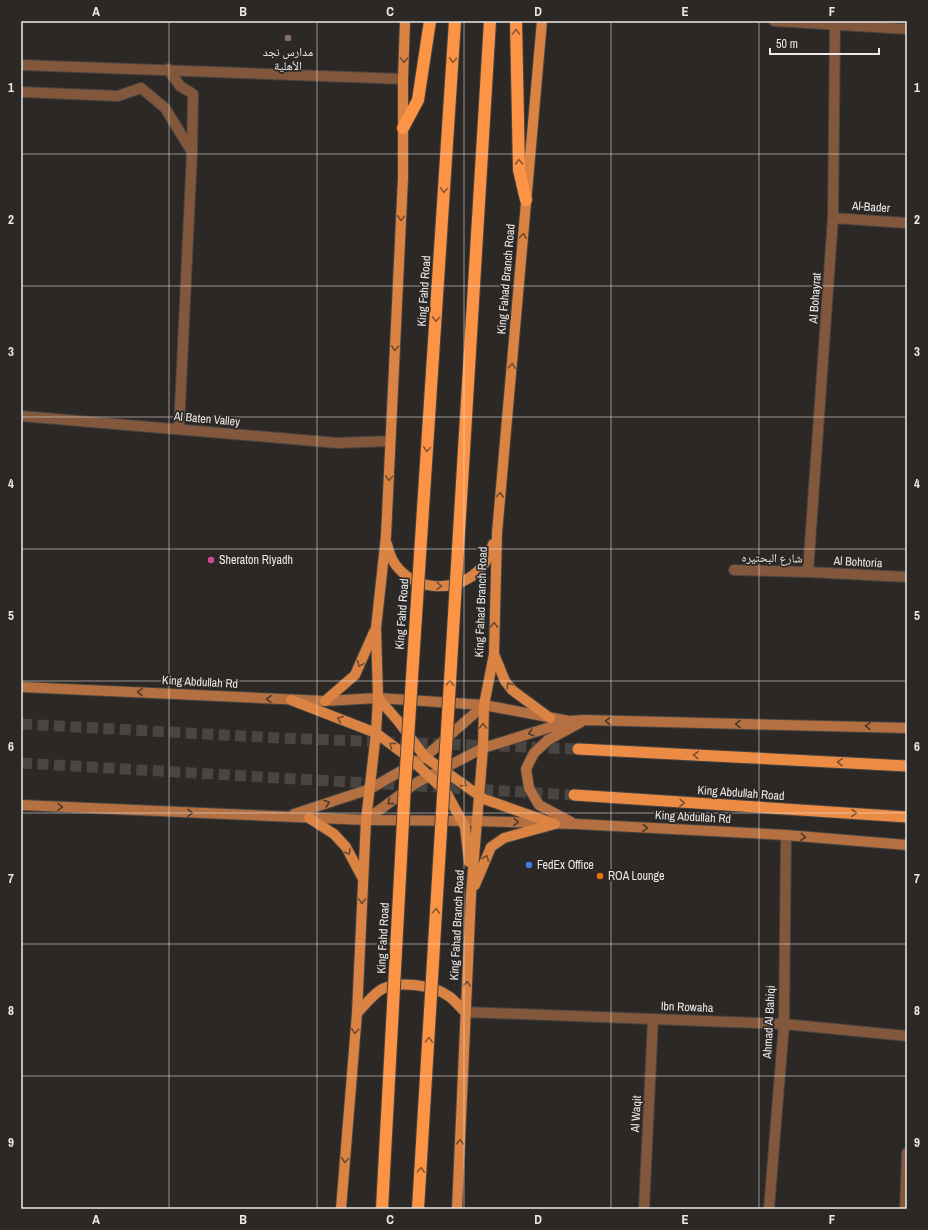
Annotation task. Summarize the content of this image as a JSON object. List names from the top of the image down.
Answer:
{
  "streets": {
    "highway": ["King Fahd Road", "King Abdullah Road"],
    "main road": ["King Fahad Branch Road", "King Abdullah Rd"],
    "street": [
      "Al-Bader",
      "Al Bohayrat",
      "Al Baten Valley",
      "شارع البحتيره",
      "Al Bohtoria",
      "Ibn Rowaha",
      "Ahmad Al Bahiqi",
      "Al Waqit"
    ]
  },
  "crossings": [
    ["Al-Bader", "Al Bohayrat"],
    ["King Fahad Branch Road", "King Abdullah Rd"],
    ["King Fahad Branch Road", "Ibn Rowaha"],
    ["Al Bohayrat", "شارع البحتيره"],
    ["Al Bohayrat", "Al Bohtoria"],
    ["شارع البحتيره", "Al Bohtoria"],
    ["King Abdullah Rd", "Ahmad Al Bahiqi"],
    ["Ibn Rowaha", "Ahmad Al Bahiqi"],
    ["Ibn Rowaha", "Al Waqit"]
  ],
  "one_way": ["King Fahad Branch Road"],
  "places": [
    "مدارس نجد الأهلية",
    "Sheraton Riyadh",
    "FedEx Office",
    "ROA Lounge"
  ],
  "scale_bar": "50 m",
  "grid": {
    "columns": [
      "A",
      "B",
      "C",
      "D",
      "E",
      "F"
    ],
    "rows": [
      "1",
      "2",
      "3",
      "4",
      "5",
      "6",
      "7",
      "8",
      "9"
    ]
  }
}
